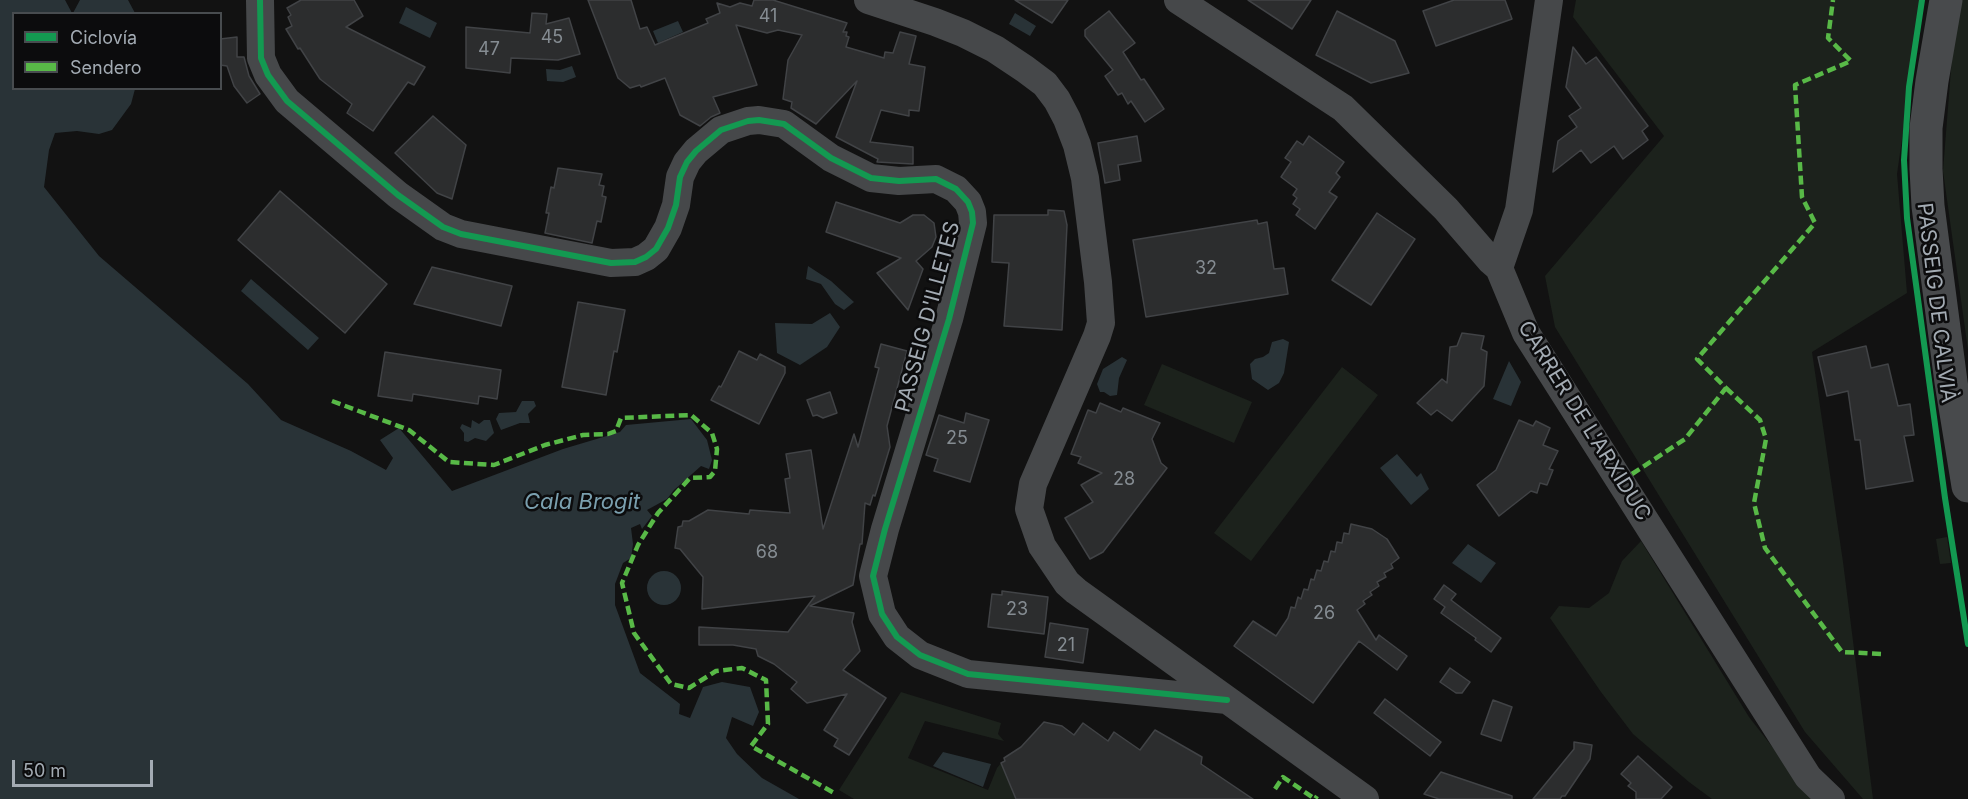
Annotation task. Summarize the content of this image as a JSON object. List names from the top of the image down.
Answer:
{
  "streets": {
    "street": ["PASSEIG D'ILLETES", "CARRER DE L'ARXIDUC"],
    "cycle path": ["PASSEIG DE CALVIÀ"]
  },
  "water": ["Cala Brogit"],
  "house_numbers": [
    "41",
    "45",
    "47",
    "32",
    "25",
    "28",
    "68",
    "23",
    "26",
    "21"
  ],
  "legend": ["Ciclovía", "Sendero"],
  "scale_bar": "50 m"
}
